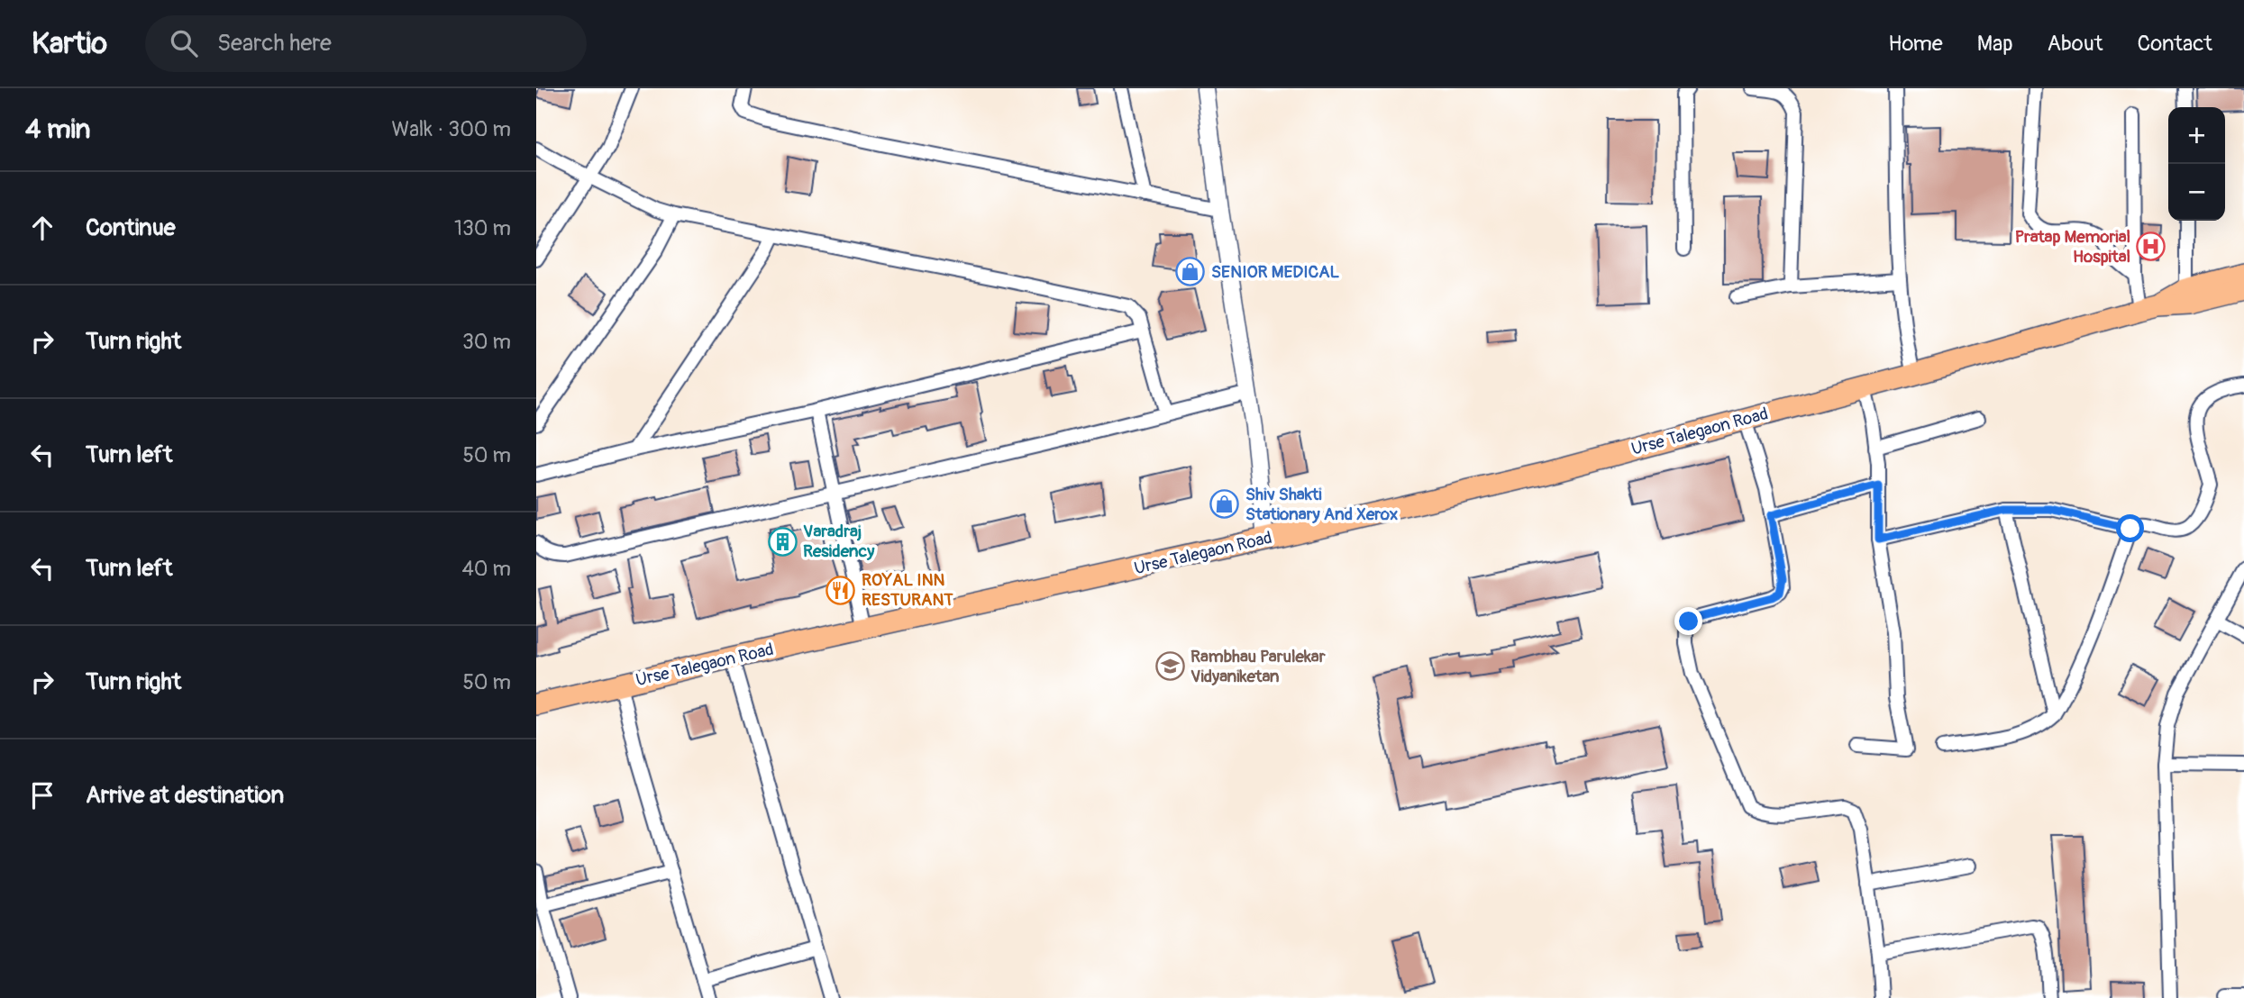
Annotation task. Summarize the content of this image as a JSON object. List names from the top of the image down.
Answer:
{
  "streets": {
    "highway": ["Urse Talegaon Road"]
  },
  "places": {
    "hospital": ["Pratap Memorial Hospital"],
    "shop": ["SENIOR MEDICAL", "Shiv Shakti Stationary And Xerox"],
    "building": ["Varadraj Residency"],
    "restaurant": ["ROYAL INN RESTURANT"],
    "school or university": ["Rambhau Parulekar Vidyaniketan"]
  },
  "page": {
    "header": "Kartio",
    "search": "Search here",
    "nav": [
      "Home",
      "Map",
      "About",
      "Contact"
    ],
    "heading": ["4 min", "Walk · 300 m"],
    "map_buttons": ["+", "−"],
    "list": [
      ["Continue", "130 m"],
      ["Turn right", "30 m"],
      ["Turn left", "50 m"],
      ["Turn left", "40 m"],
      ["Turn right", "50 m"],
      "Arrive at destination"
    ]
  }
}
